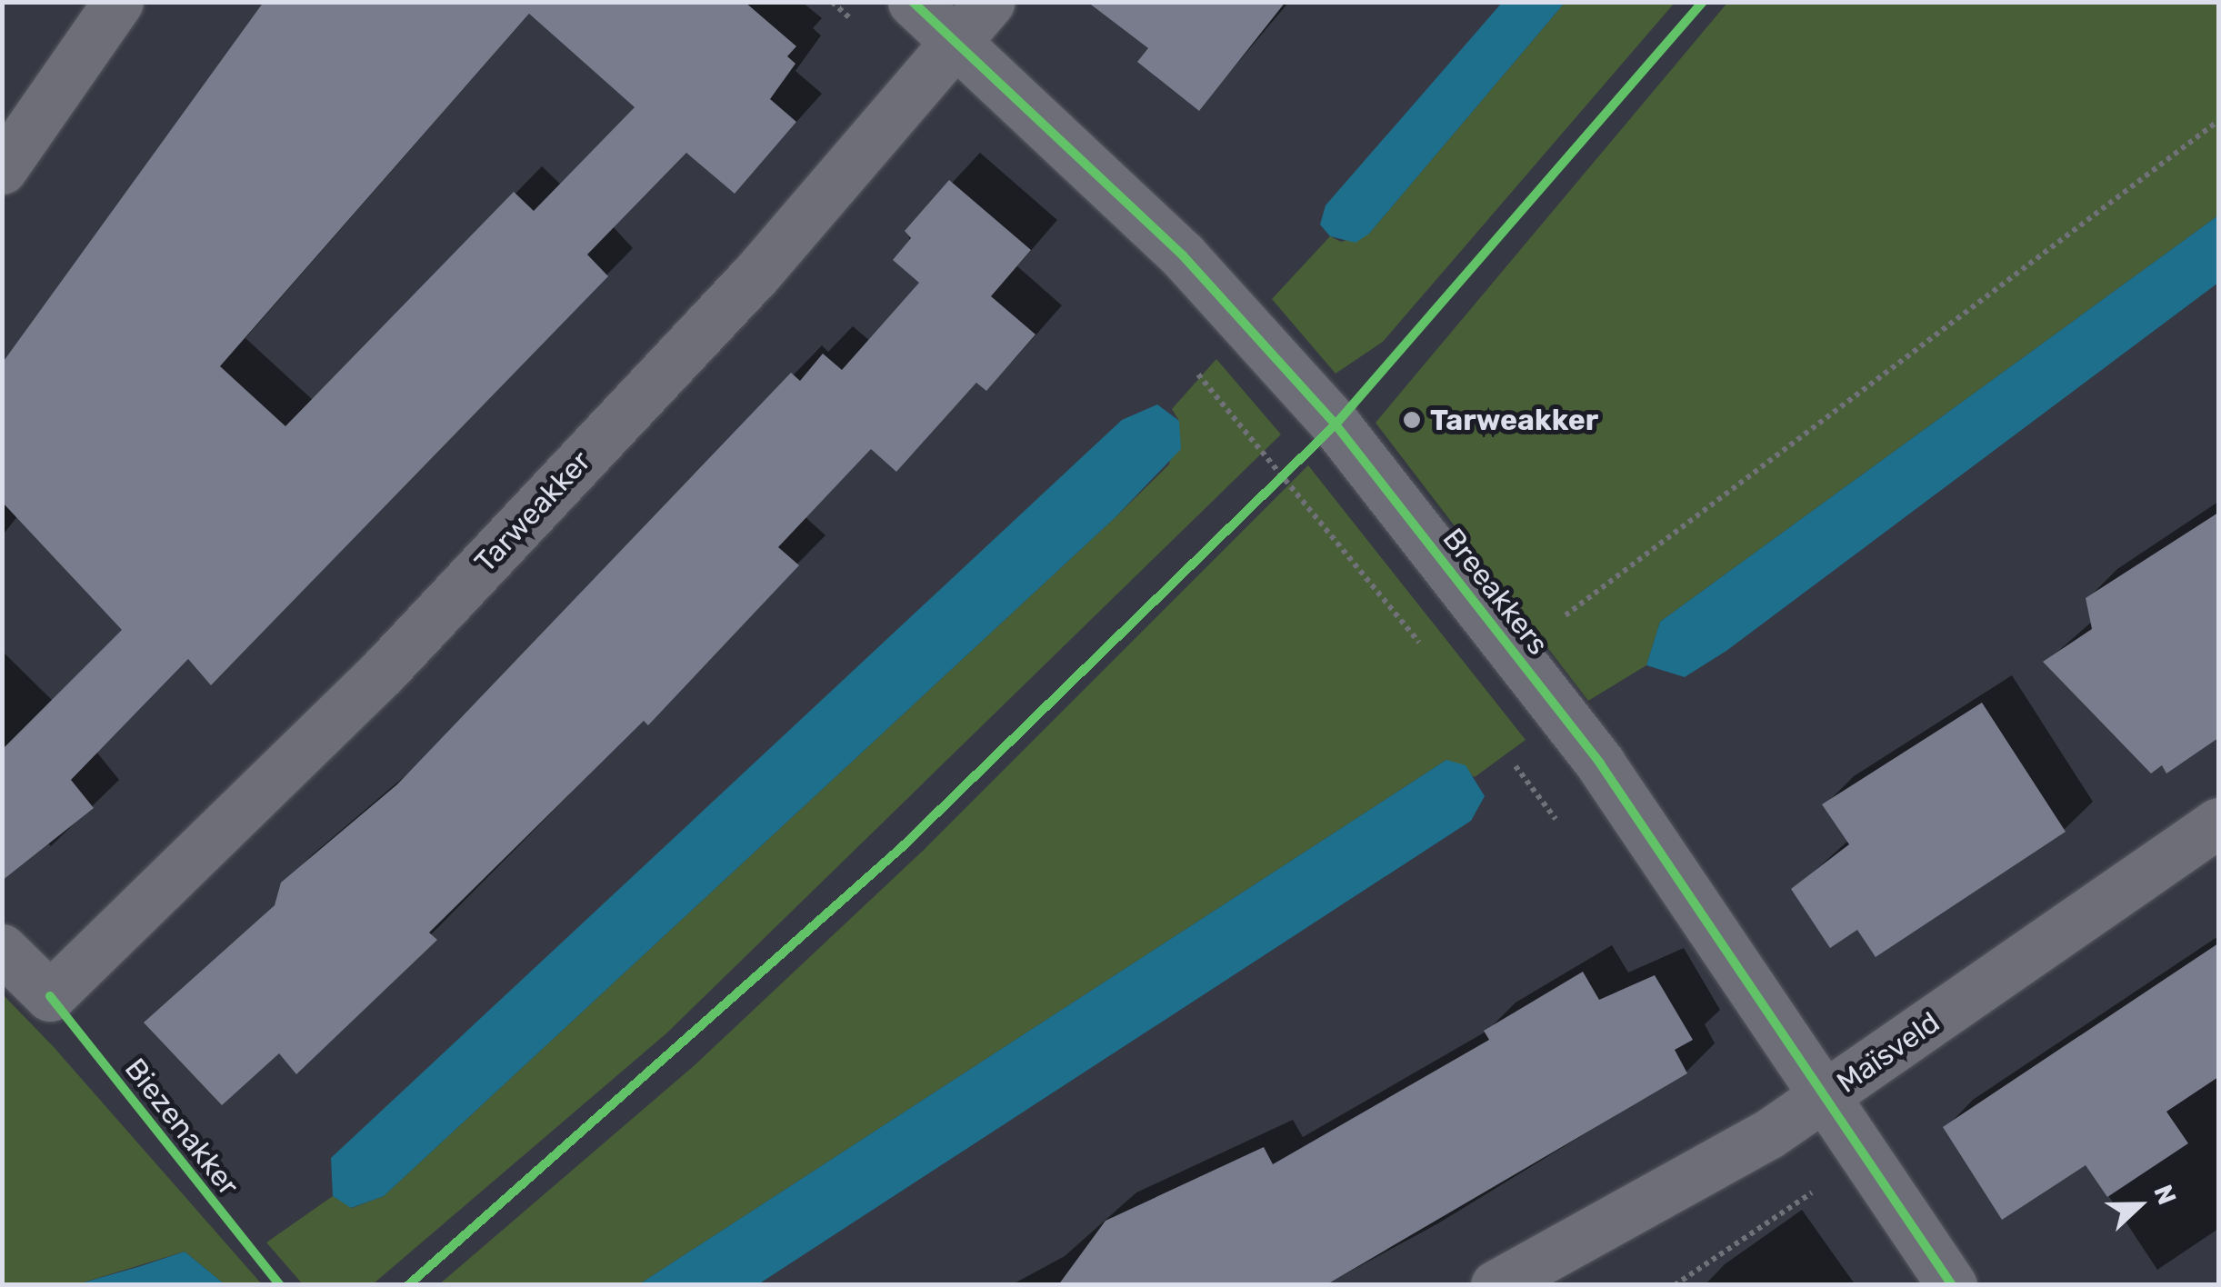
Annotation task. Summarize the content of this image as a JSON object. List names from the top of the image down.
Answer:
{
  "streets": {
    "street": ["Tarweakker", "Breeakkers", "Maïsveld"],
    "cycle path": ["Biezenakker"]
  },
  "crossings": [
    ["Tarweakker", "Breeakkers"],
    ["Breeakkers", "Maïsveld"]
  ],
  "places": ["Tarweakker"],
  "north": "right"
}
